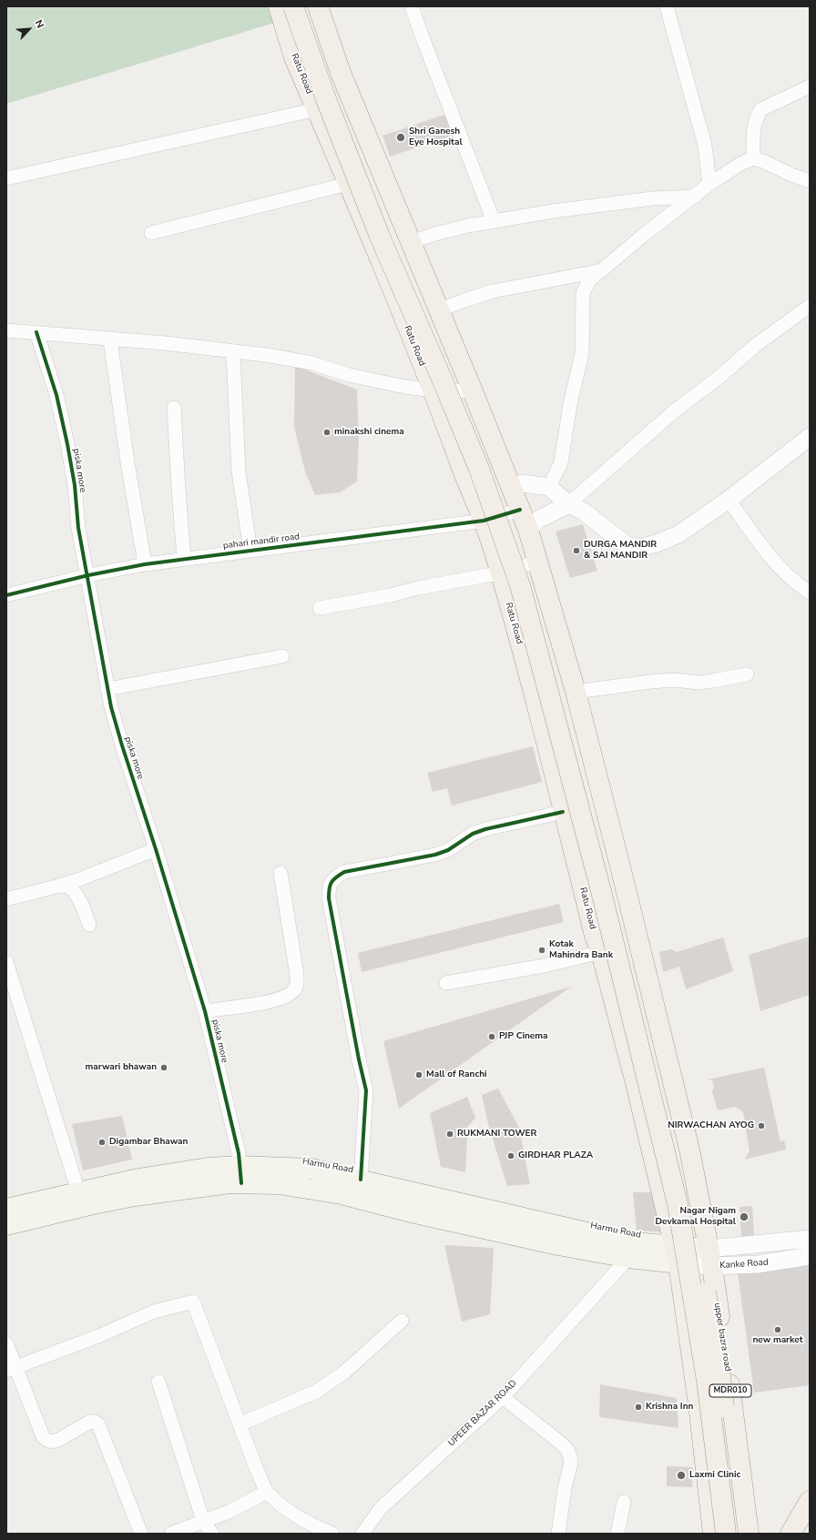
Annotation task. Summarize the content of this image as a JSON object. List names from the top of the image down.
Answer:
{
  "streets": {
    "main road": [
      "Ratu Road",
      "Harmu Road",
      "upper bazra road",
      "MDR010"
    ],
    "street": [
      "piska more",
      "pahari mandir road",
      "Kanke Road",
      "UPEER BAZAR ROAD"
    ]
  },
  "crossings": [
    ["Ratu Road", "pahari mandir road"],
    ["Ratu Road", "Harmu Road"],
    ["Ratu Road", "MDR010"],
    ["piska more", "pahari mandir road"],
    ["piska more", "Harmu Road"],
    ["Harmu Road", "Kanke Road"],
    ["Harmu Road", "upper bazra road"],
    ["Harmu Road", "MDR010"],
    ["Harmu Road", "UPEER BAZAR ROAD"],
    ["Kanke Road", "upper bazra road"]
  ],
  "places": [
    "Shri Ganesh Eye Hospital",
    "minakshi cinema",
    "DURGA MANDIR & SAI MANDIR",
    "Kotak Mahindra Bank",
    "PJP Cinema",
    "marwari bhawan",
    "Mall of Ranchi",
    "NIRWACHAN AYOG",
    "RUKMANI TOWER",
    "Digambar Bhawan",
    "GIRDHAR PLAZA",
    "Nagar Nigam Devkamal Hospital",
    "new market",
    "Krishna Inn",
    "Laxmi Clinic"
  ],
  "north": "top right"
}
